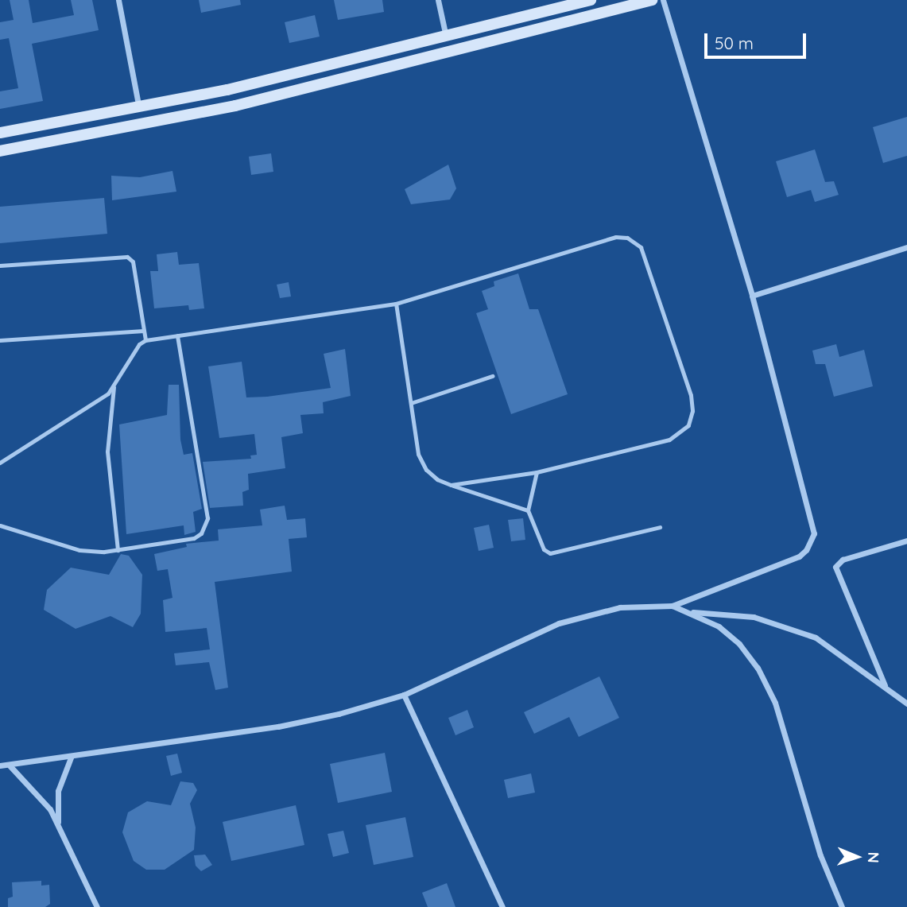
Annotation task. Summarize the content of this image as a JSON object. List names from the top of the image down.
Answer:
{
  "scale_bar": "50 m",
  "north": "right"
}
